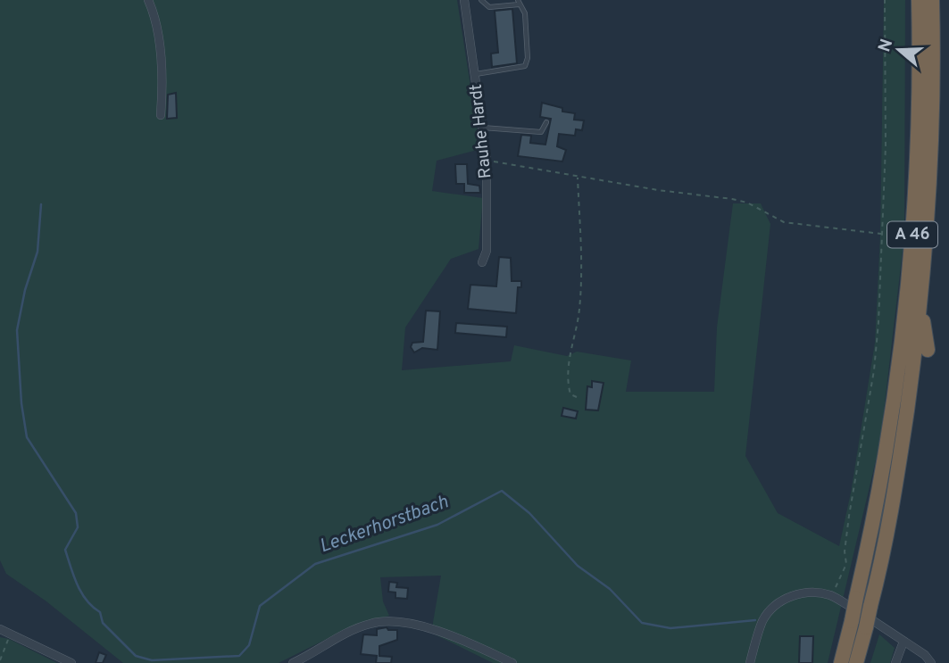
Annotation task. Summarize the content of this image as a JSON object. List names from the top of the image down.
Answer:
{
  "streets": {
    "highway": ["A 46"],
    "street": ["Rauhe Hardt"]
  },
  "water": ["Leckerhorstbach"],
  "north": "left"
}
